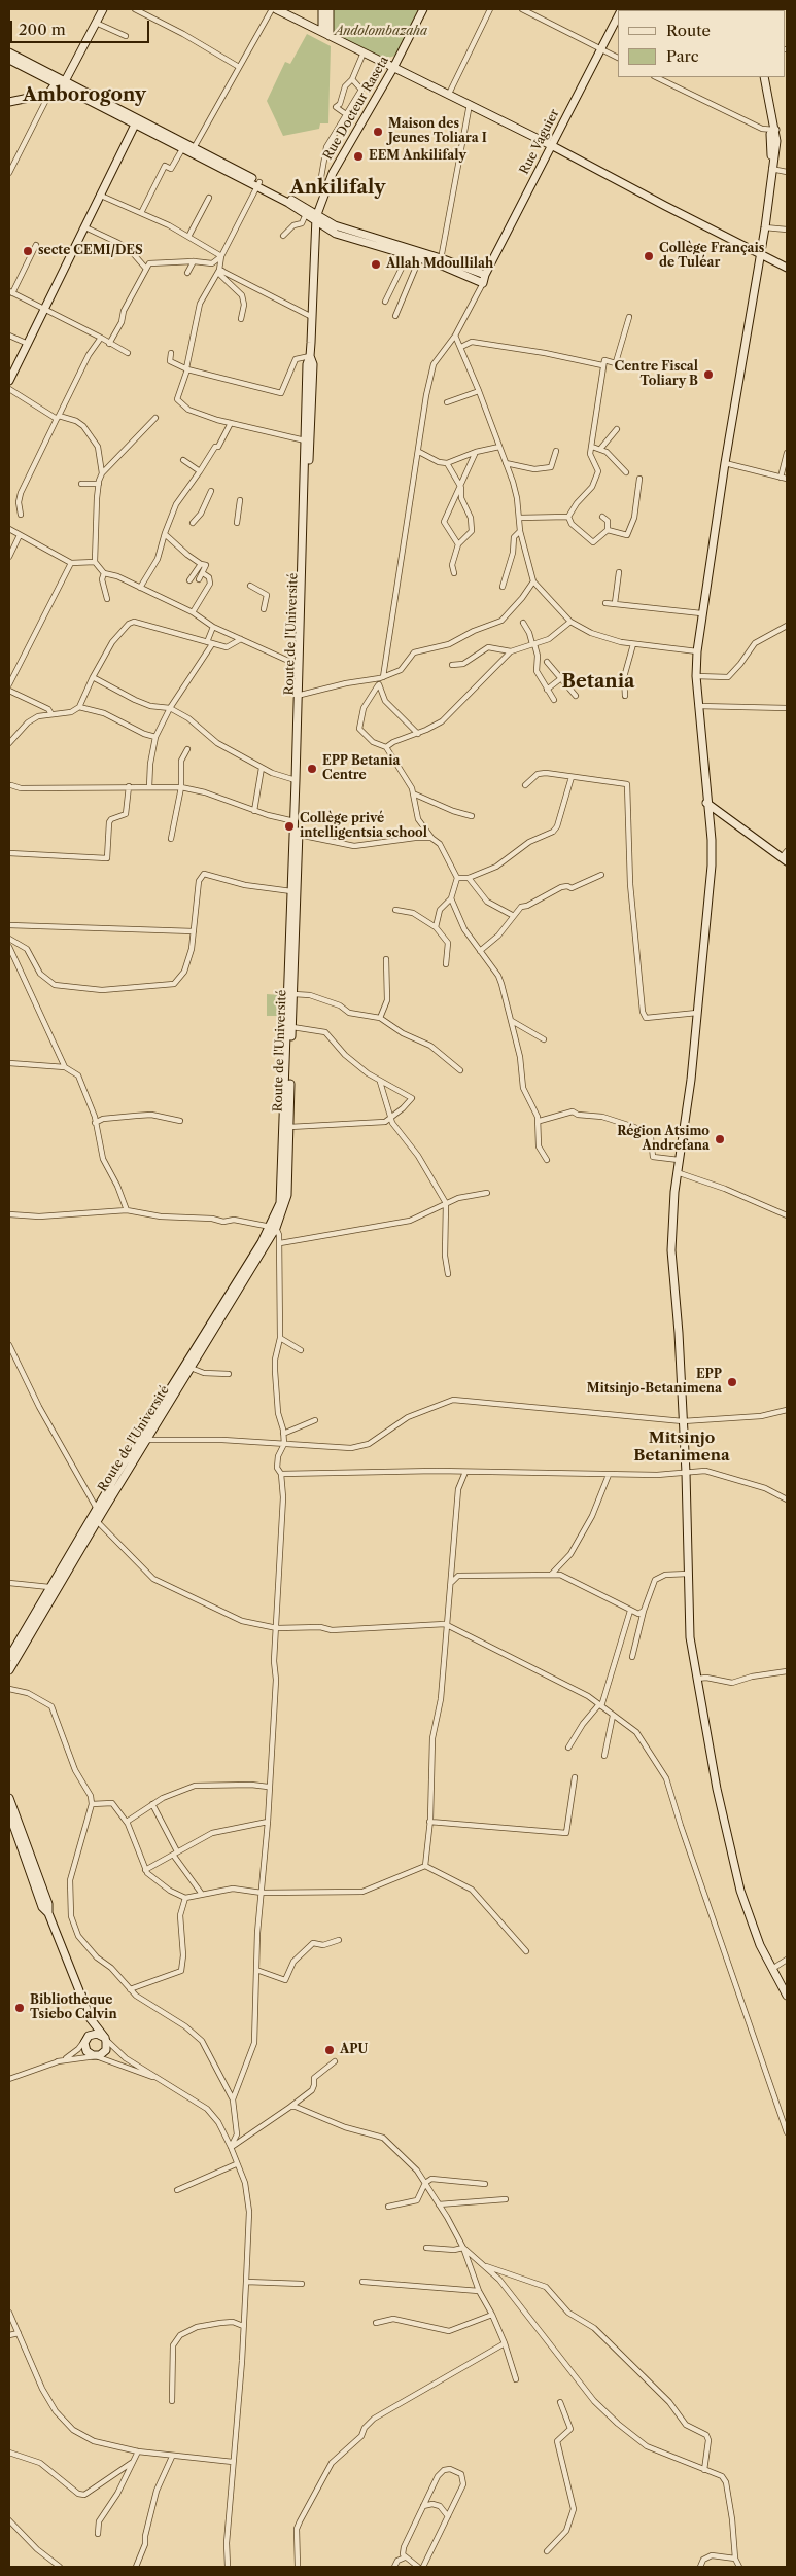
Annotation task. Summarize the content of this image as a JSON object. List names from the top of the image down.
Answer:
{
  "streets": {
    "main road": ["Rue Docteur Raseta", "Rue Vaguier", "Route de l'Université"]
  },
  "crossings": [
    ["Rue Docteur Raseta", "Route de l'Université"]
  ],
  "districts": [
    "Amborogony",
    "Ankilifaly",
    "Betania",
    "Mitsinjo Betanimena"
  ],
  "parks": ["Andolombazaha"],
  "places": [
    "Maison des Jeunes Toliara I",
    "EEM Ankilifaly",
    "secte CEMI/DES",
    "Collège Français de Tuléar",
    "Allah Mdoullilah",
    "Centre Fiscal Toliary B",
    "EPP Betania Centre",
    "Collège privé intelligentsia school",
    "Région Atsimo Andrefana",
    "EPP Mitsinjo-Betanimena",
    "Bibliothèque Tsiebo Calvin",
    "APU"
  ],
  "legend": ["Route", "Parc"],
  "scale_bar": "200 m"
}
